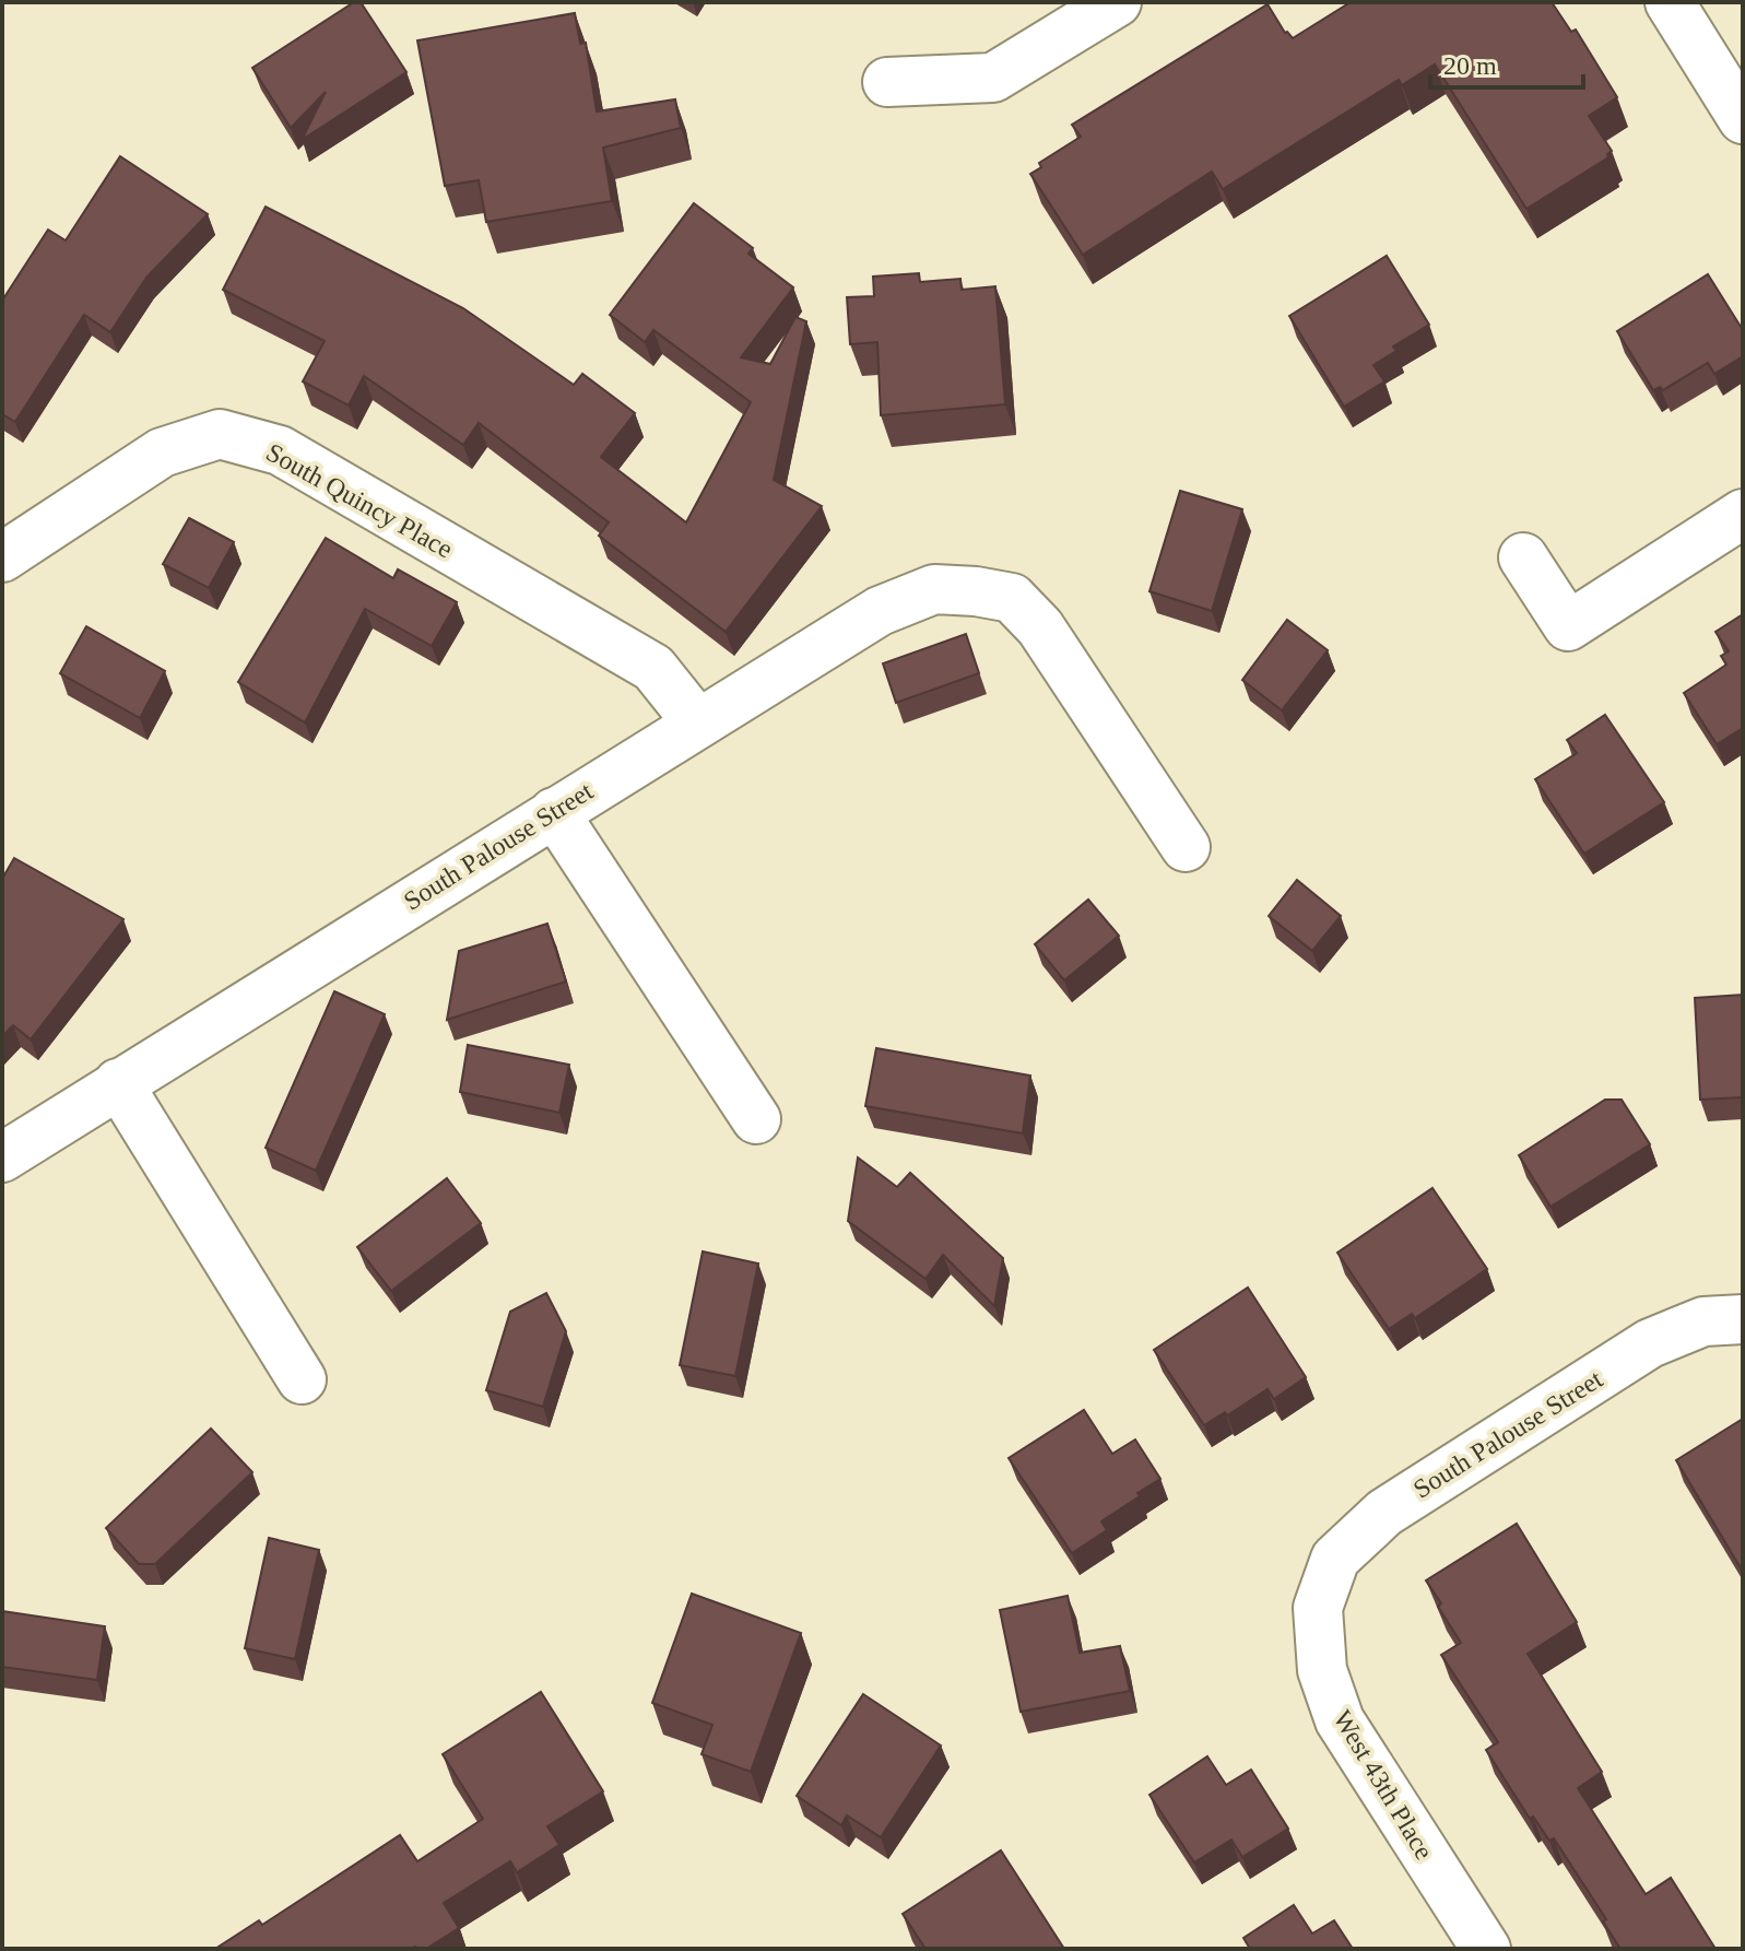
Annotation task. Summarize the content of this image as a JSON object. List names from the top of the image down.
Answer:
{
  "streets": {
    "street": ["South Quincy Place", "South Palouse Street", "West 43th Place"]
  },
  "crossings": [
    ["South Quincy Place", "South Palouse Street"],
    ["South Palouse Street", "West 43th Place"]
  ],
  "scale_bar": "20 m"
}
